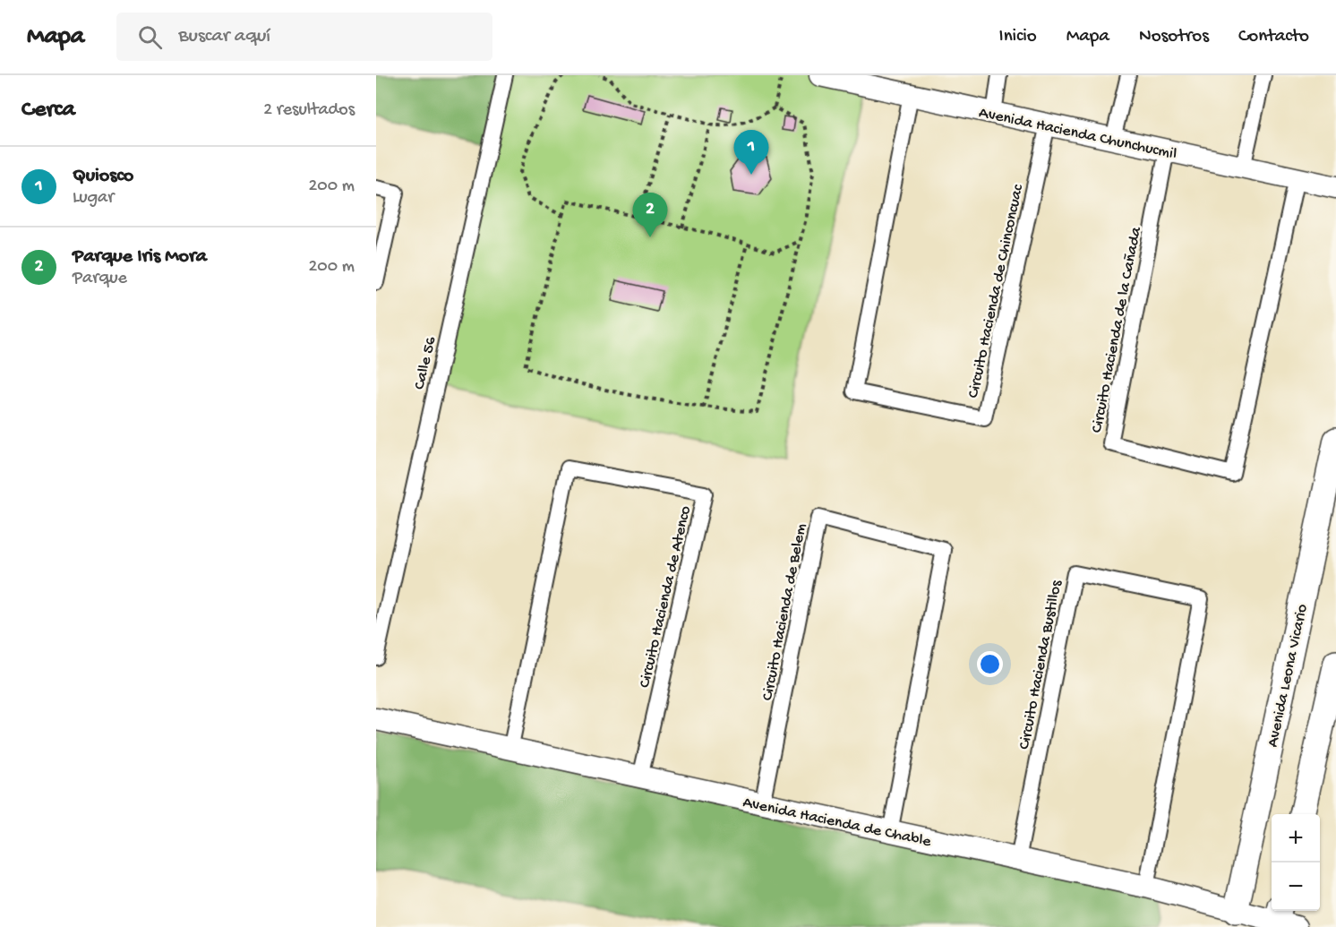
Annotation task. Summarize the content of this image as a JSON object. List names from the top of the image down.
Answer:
{
  "streets": {
    "main road": ["Avenida Leona Vicario"],
    "street": [
      "Avenida Hacienda Chunchucmil",
      "Circuito Hacienda de Chinconcuac",
      "Circuito Hacienda de la Cañada",
      "Calle 56",
      "Circuito Hacienda de Atenco",
      "Circuito Hacienda de Belem",
      "Circuito Hacienda Bustillos",
      "Avenida Hacienda de Chable"
    ]
  },
  "crossings": [
    ["Avenida Hacienda Chunchucmil", "Circuito Hacienda de Chinconcuac"],
    ["Avenida Hacienda Chunchucmil", "Circuito Hacienda de la Cañada"],
    ["Circuito Hacienda de Atenco", "Avenida Hacienda de Chable"],
    ["Circuito Hacienda de Belem", "Avenida Hacienda de Chable"],
    ["Circuito Hacienda Bustillos", "Avenida Hacienda de Chable"],
    ["Avenida Leona Vicario", "Avenida Hacienda de Chable"]
  ],
  "page": {
    "header": "Mapa",
    "search": "Buscar aquí",
    "nav": [
      "Inicio",
      "Mapa",
      "Nosotros",
      "Contacto"
    ],
    "heading": ["Cerca", "2 resultados"],
    "pins": ["1", "2"],
    "list": [
      {
        "mark": "1",
        "name": "Quiosco",
        "note": "Lugar",
        "value": "200 m"
      },
      {
        "mark": "2",
        "name": "Parque Iris Mora",
        "note": "Parque",
        "value": "200 m"
      }
    ],
    "map_buttons": ["+", "−"]
  }
}
